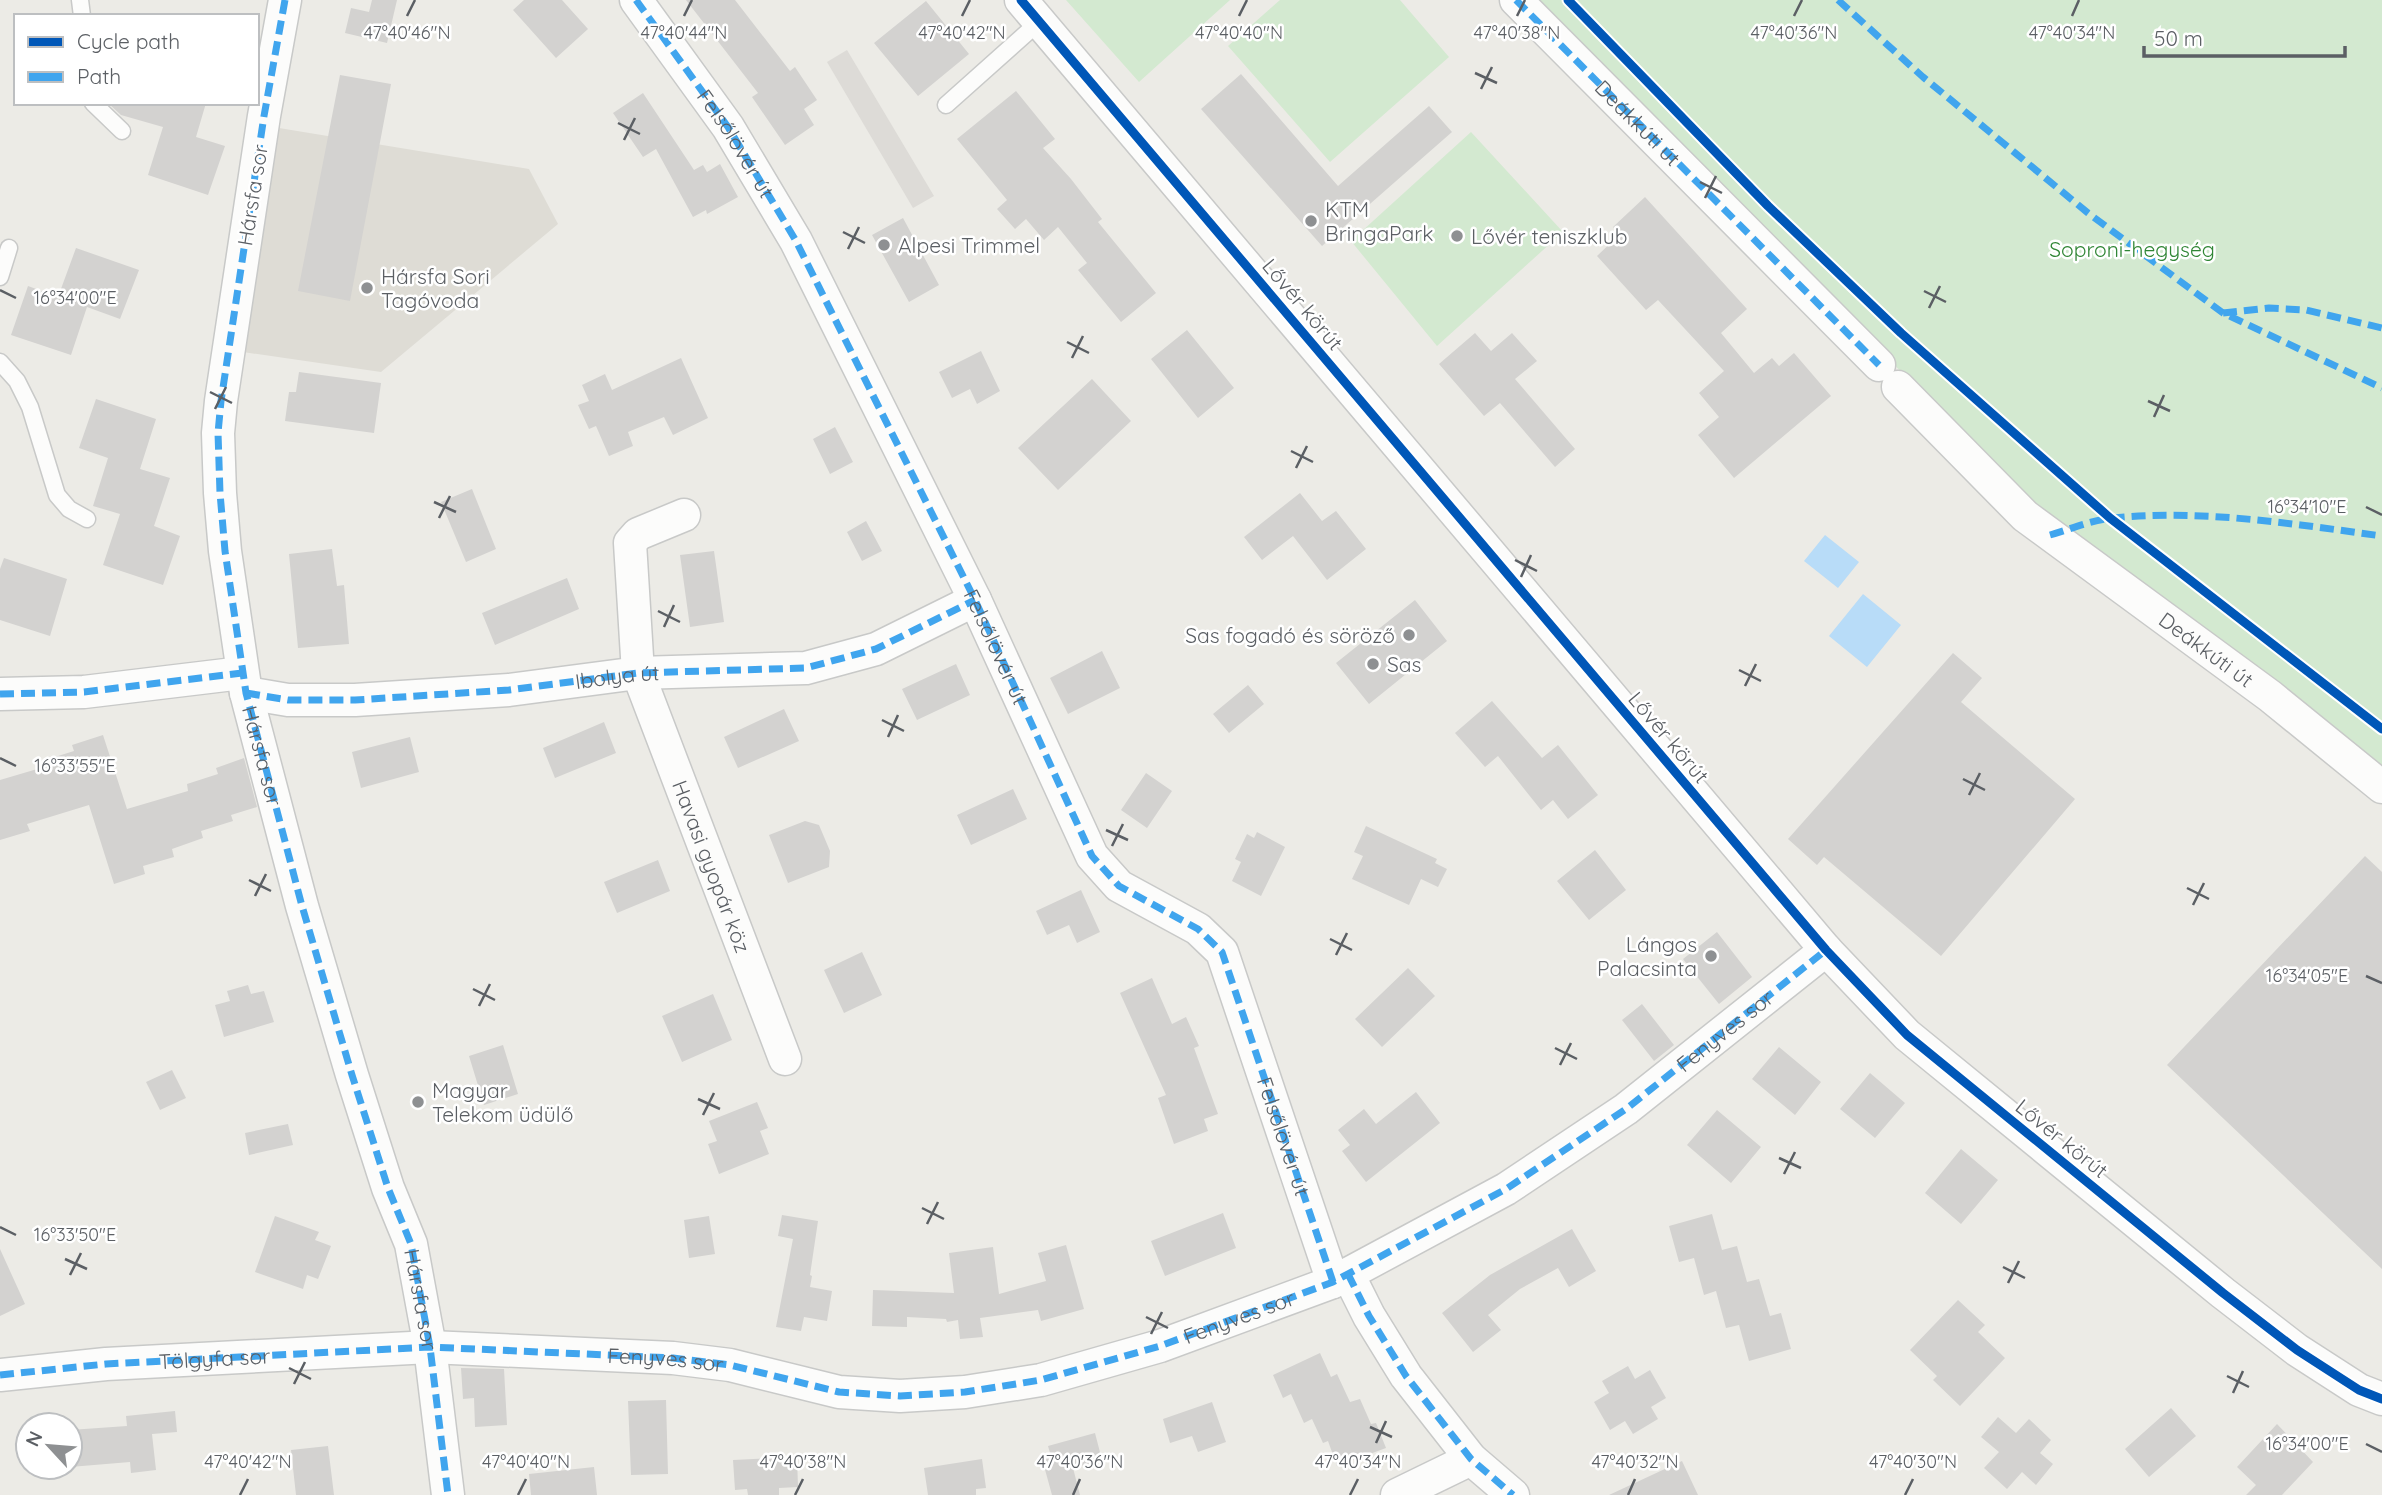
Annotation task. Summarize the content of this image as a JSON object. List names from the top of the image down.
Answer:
{
  "streets": {
    "street": [
      "Deákkúti út",
      "Felsőlövér út",
      "Hársfa sor",
      "Lővér körút",
      "Ibolya út",
      "Havasi gyopár köz",
      "Fenyves sor",
      "Tölgyfa sor"
    ]
  },
  "crossings": [
    ["Felsőlövér út", "Ibolya út"],
    ["Felsőlövér út", "Fenyves sor"],
    ["Hársfa sor", "Ibolya út"],
    ["Hársfa sor", "Fenyves sor"],
    ["Hársfa sor", "Tölgyfa sor"],
    ["Lővér körút", "Fenyves sor"],
    ["Ibolya út", "Havasi gyopár köz"],
    ["Fenyves sor", "Tölgyfa sor"]
  ],
  "parks": ["Soproni-hegység"],
  "places": [
    "KTM BringaPark",
    "Lővér teniszklub",
    "Alpesi Trimmel",
    "Hársfa Sori Tagóvoda",
    "Sas fogadó és söröző",
    "Sas",
    "Lángos Palacsinta",
    "Magyar Telekom üdülő"
  ],
  "legend": ["Cycle path", "Path"],
  "scale_bar": "50 m",
  "north": "top left",
  "coordinates": [
    "47°40'46\"N",
    "47°40'44\"N",
    "47°40'42\"N",
    "47°40'40\"N",
    "47°40'38\"N",
    "47°40'36\"N",
    "47°40'34\"N",
    "16°34'00\"E",
    "16°34'10\"E",
    "16°33'55\"E",
    "16°34'05\"E",
    "16°33'50\"E",
    "47°40'32\"N",
    "47°40'30\"N"
  ]
}
